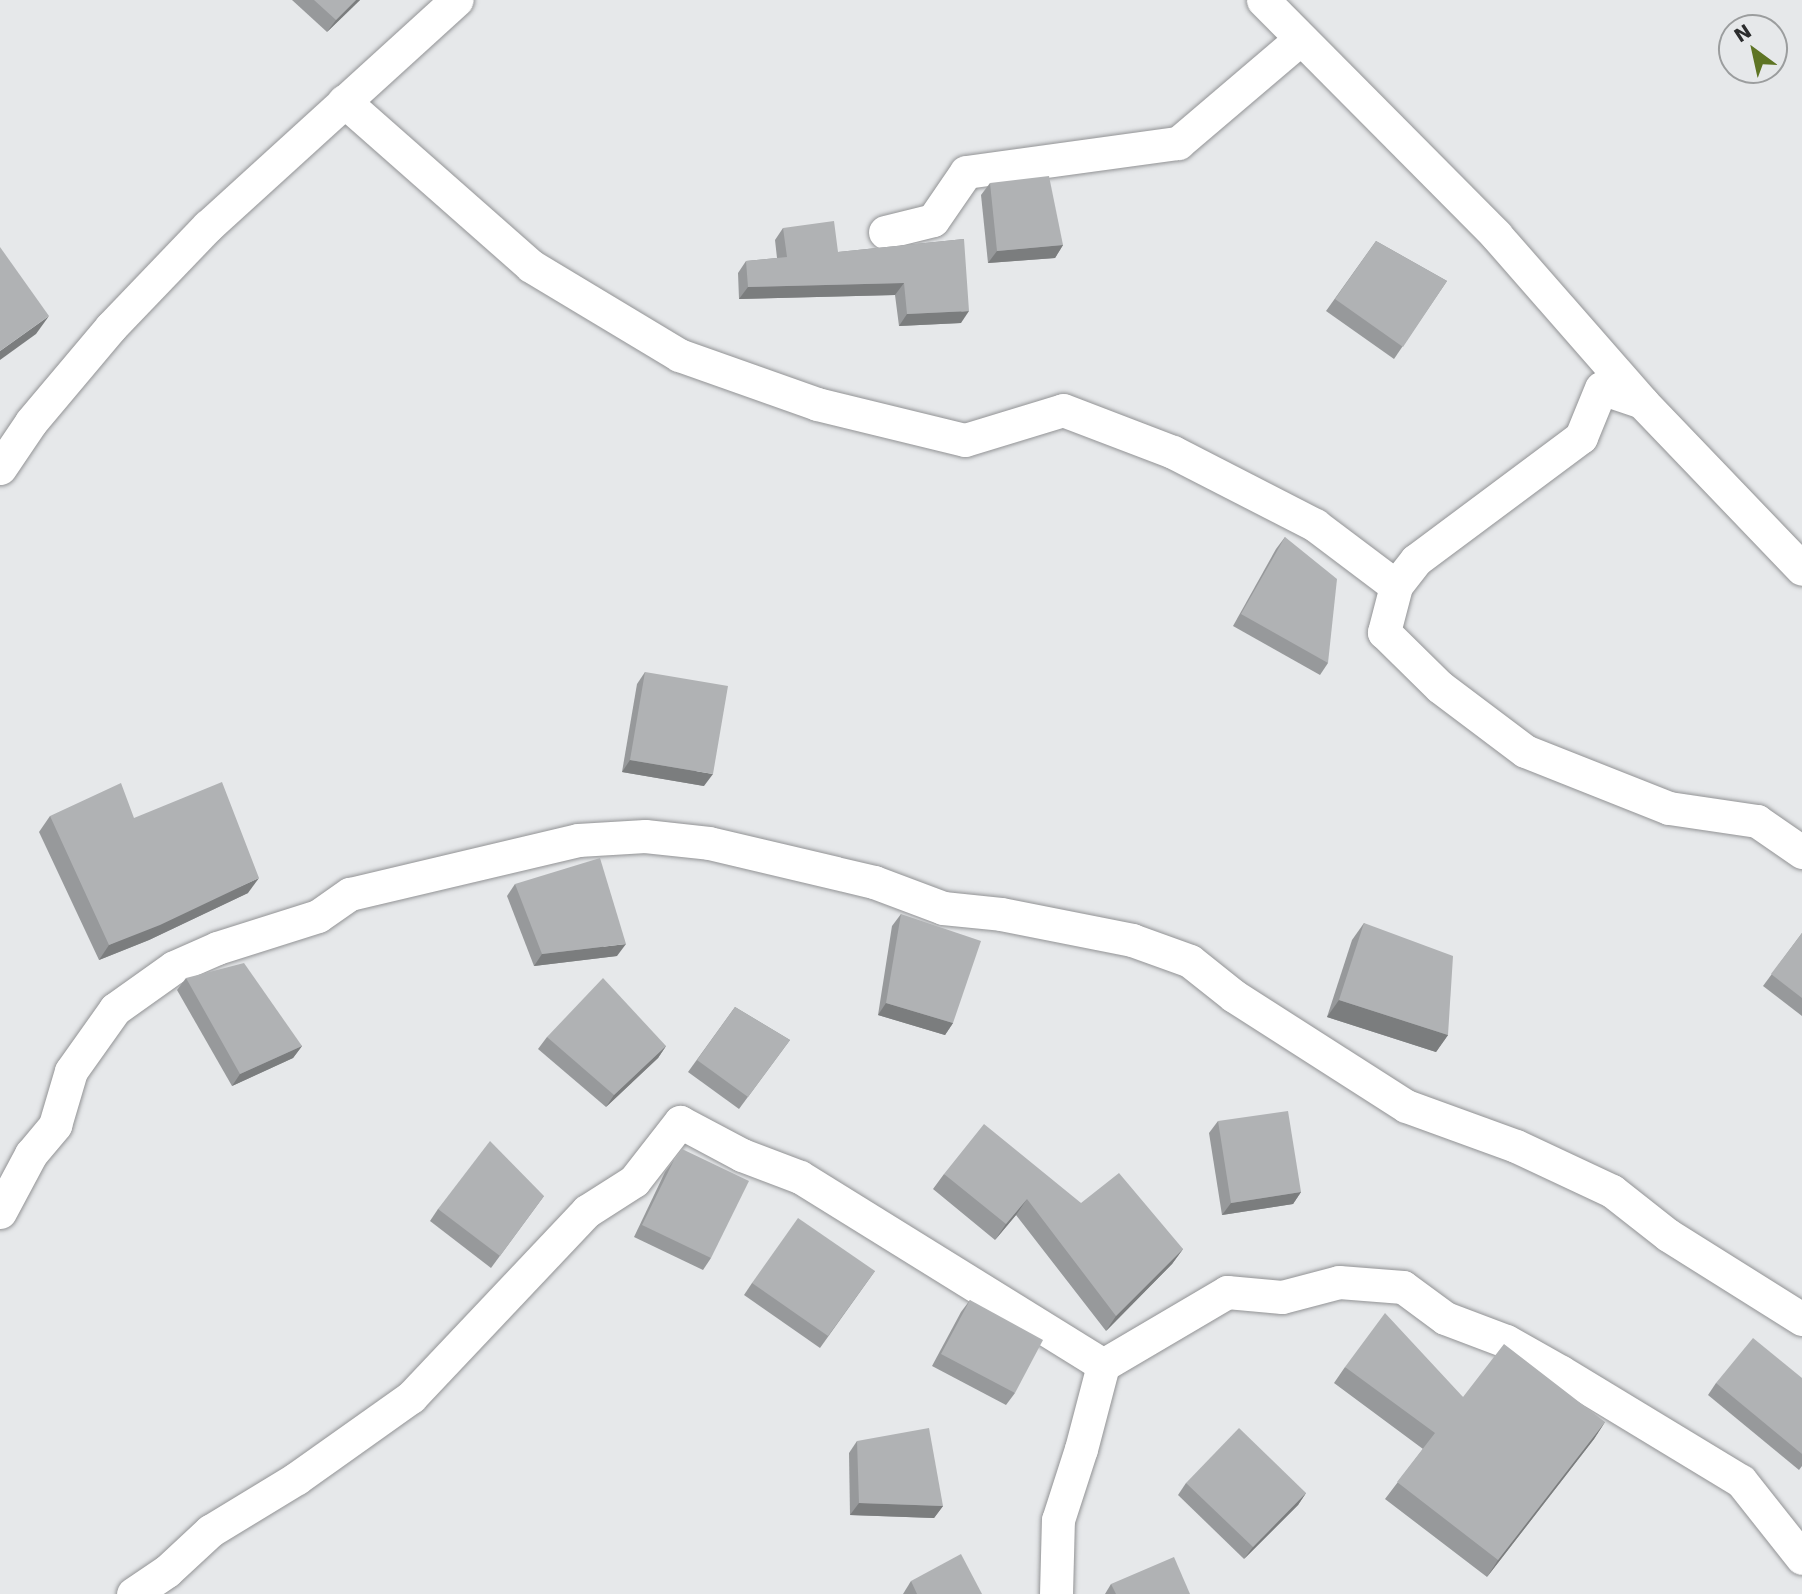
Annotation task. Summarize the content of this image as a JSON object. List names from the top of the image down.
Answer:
{
  "north": "top left"
}
